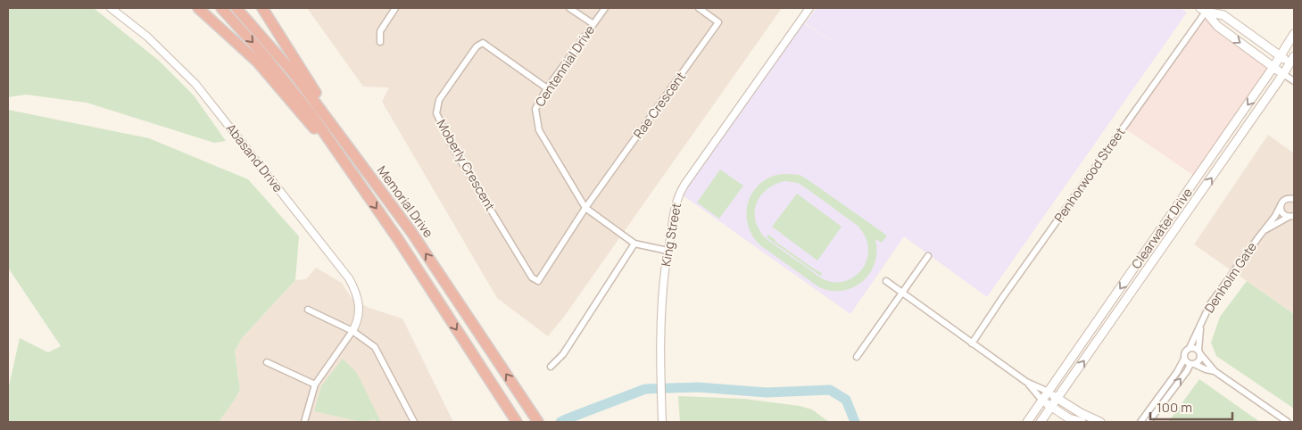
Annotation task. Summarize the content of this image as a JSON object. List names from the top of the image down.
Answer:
{
  "streets": {
    "highway": ["Memorial Drive"],
    "main road": ["Clearwater Drive"],
    "street": [
      "Centennial Drive",
      "Rae Crescent",
      "Abasand Drive",
      "Moberly Crescent",
      "Penhorwood Street",
      "King Street",
      "Denholm Gate"
    ]
  },
  "crossings": [
    ["Centennial Drive", "Rae Crescent"],
    ["Centennial Drive", "Moberly Crescent"],
    ["Centennial Drive", "King Street"],
    ["Rae Crescent", "Moberly Crescent"]
  ],
  "scale_bar": "100 m"
}
